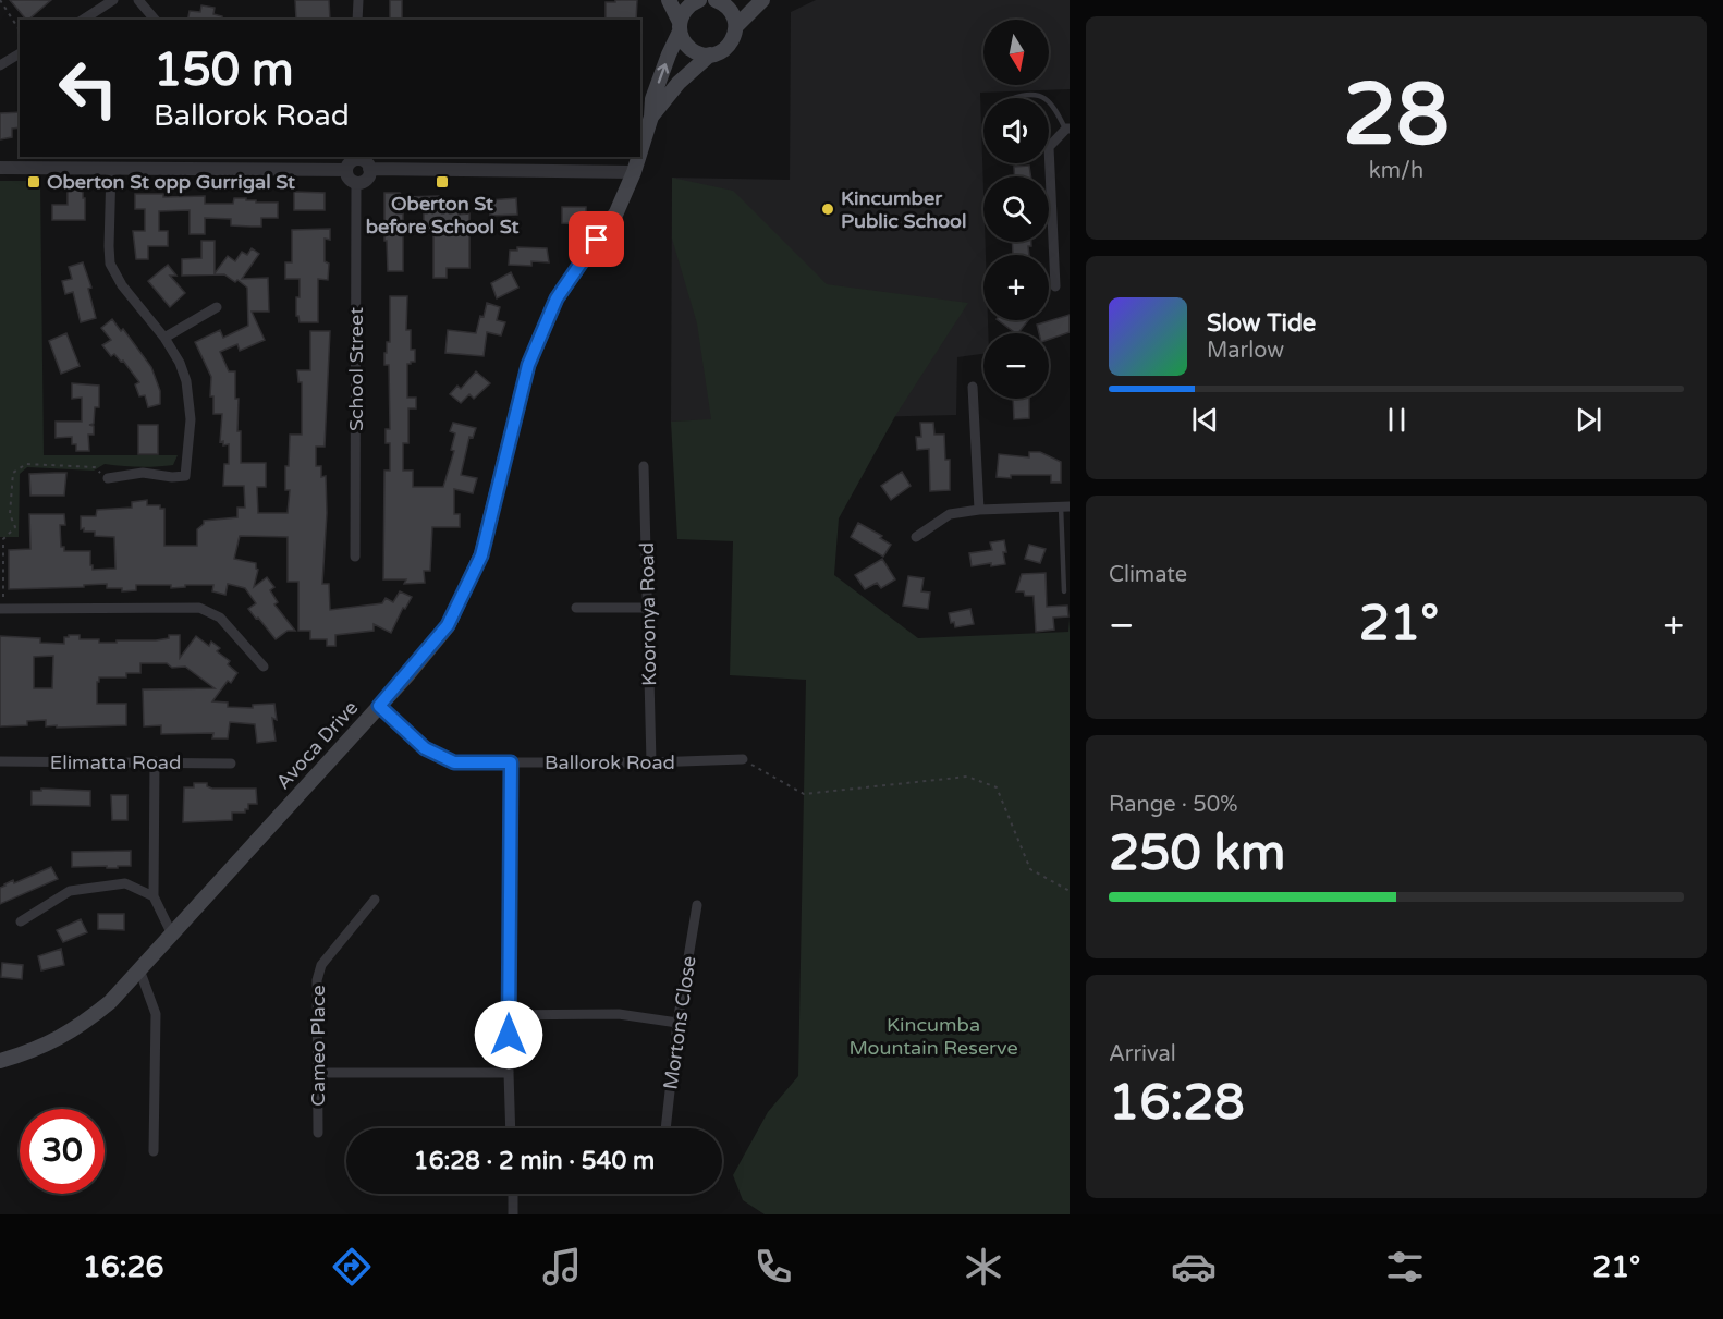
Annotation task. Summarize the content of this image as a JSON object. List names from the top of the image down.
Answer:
{
  "streets": {
    "main road": ["Avoca Drive"],
    "street": [
      "School Street",
      "Kooronya Road",
      "Elimatta Road",
      "Ballorok Road",
      "Mortons Close",
      "Cameo Place"
    ]
  },
  "crossings": [
    ["Kooronya Road", "Ballorok Road"],
    ["Avoca Drive", "Ballorok Road"]
  ],
  "parks": ["Kincumba Mountain Reserve"],
  "places": {
    "transit": ["Oberton St opp Gurrigal St", "Oberton St before School St"],
    "other": ["Kincumber Public School"]
  },
  "north": "bottom",
  "page": {
    "tile": [
      ["28", "km/h"],
      "Climate",
      ["Range · 50%", "250 km"],
      ["Arrival", "16:28"]
    ],
    "map_buttons": ["+", "−"],
    "turn": ["150 m", "Ballorok Road"],
    "song": ["Slow Tide", "Marlow"],
    "heat": ["−", "21°", "+"],
    "limit": "30",
    "trip": "16:28 · 2 min · 540 m",
    "tabs": ["16:26", "21°"]
  }
}
